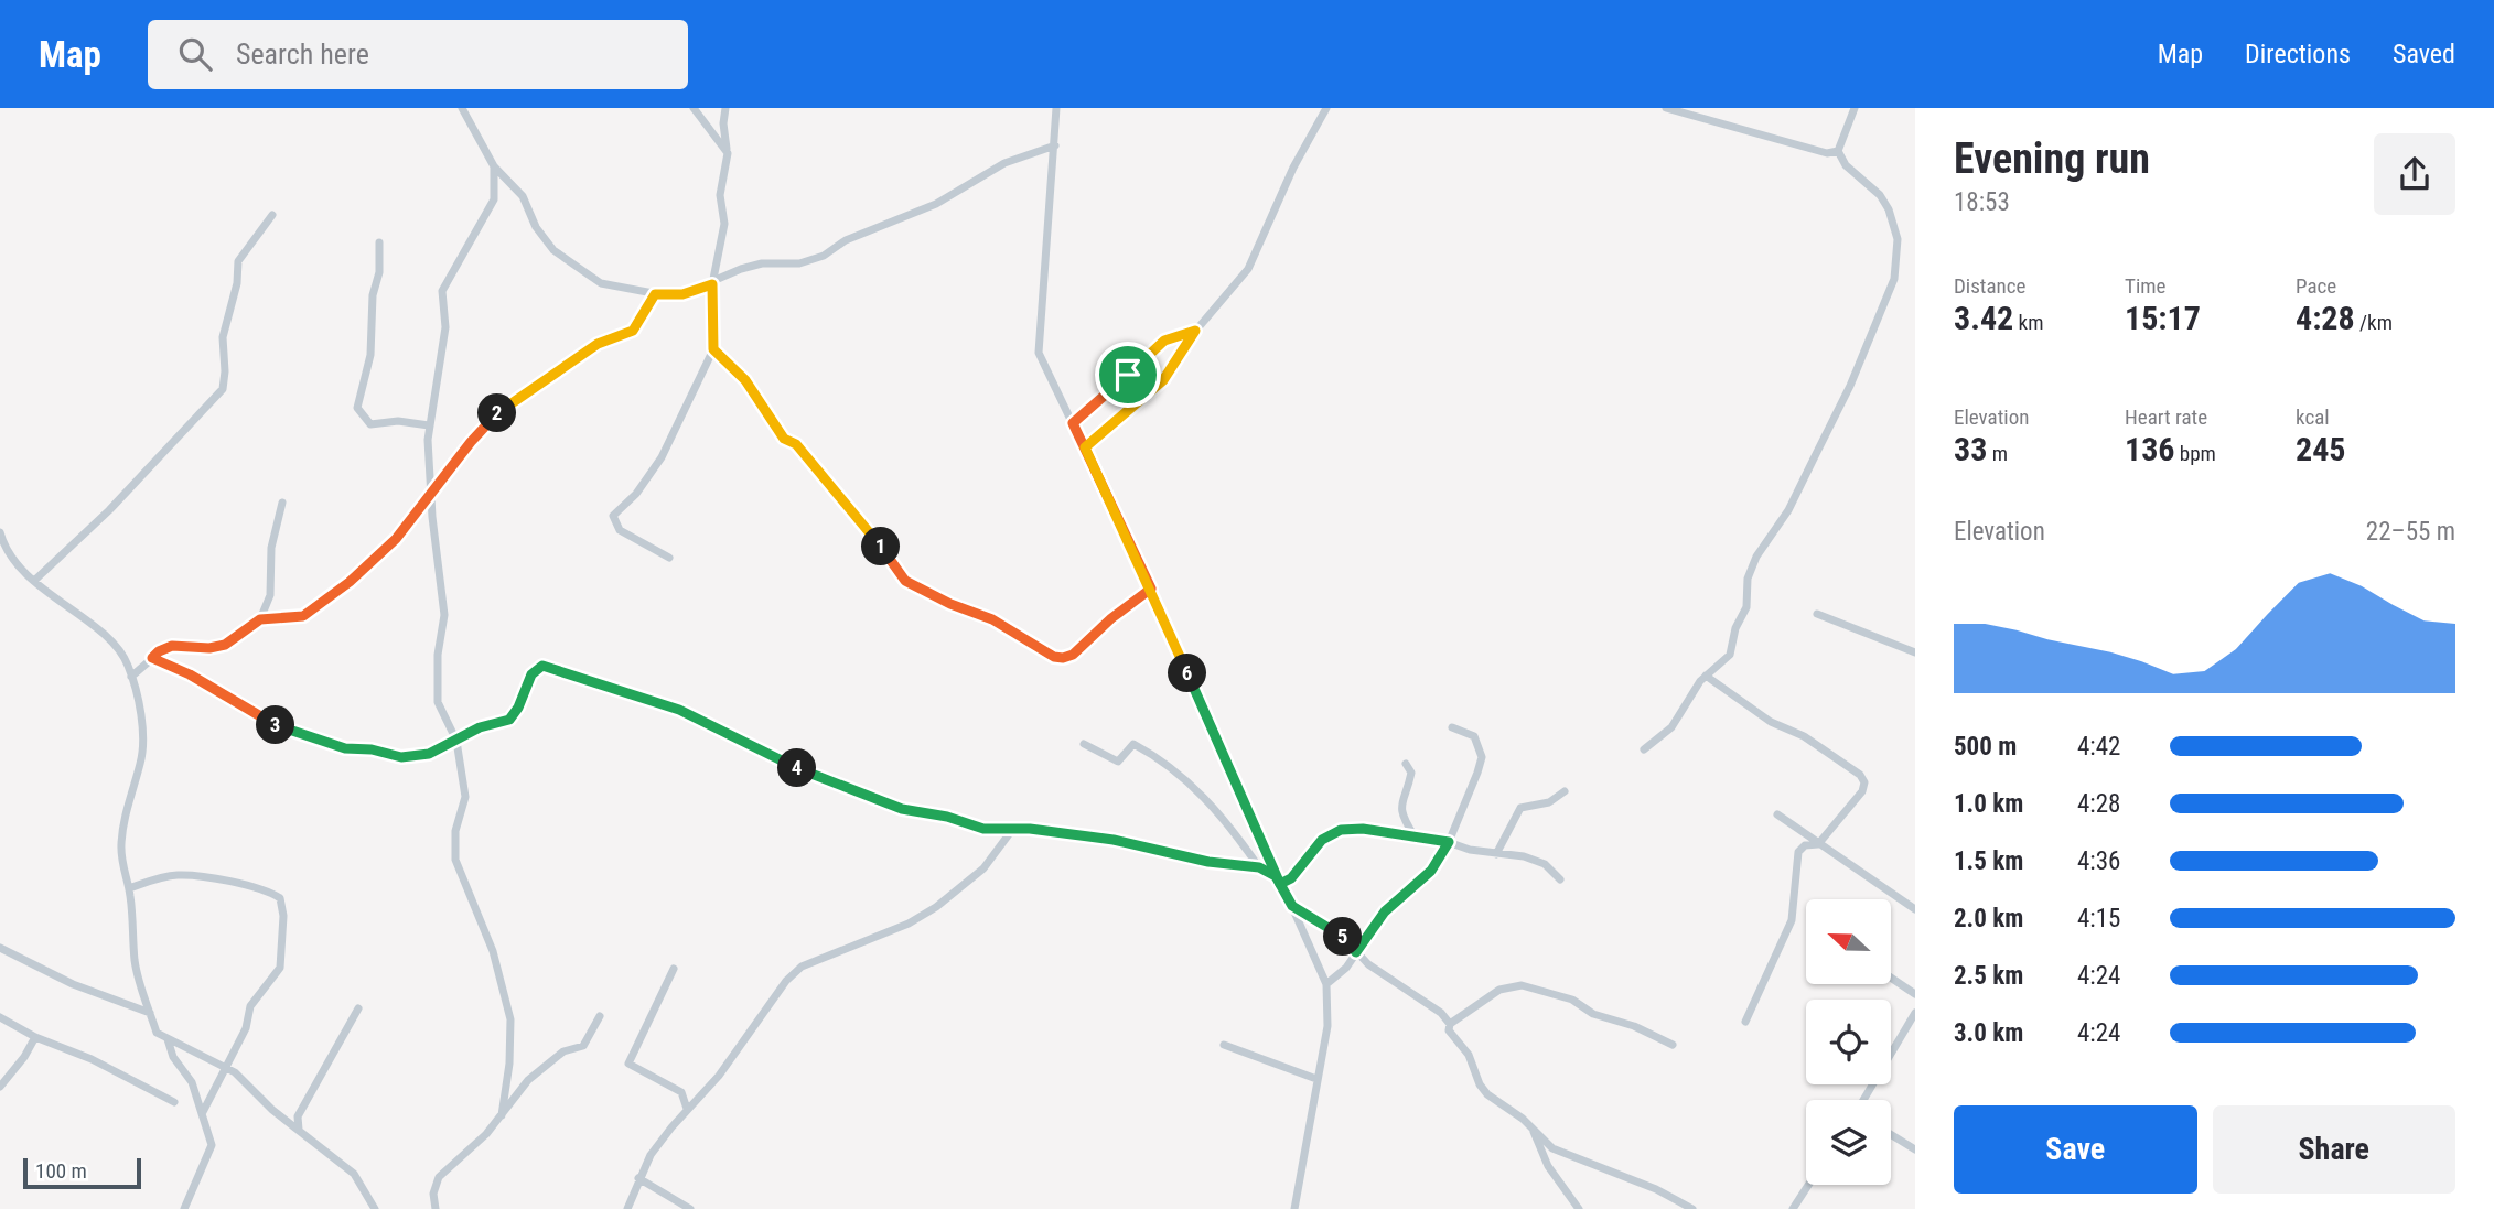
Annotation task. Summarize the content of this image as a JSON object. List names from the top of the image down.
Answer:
{
  "scale_bar": "100 m",
  "north": "left",
  "page": {
    "header": "Map",
    "search": "Search here",
    "nav": ["Map", "Directions", "Saved"],
    "heading": ["Evening run", "18:53"],
    "stats": [
      ["Distance", "3.42 km"],
      ["Time", "15:17"],
      ["Pace", "4:28 /km"],
      ["Elevation", "33 m"],
      ["Heart rate", "136 bpm"],
      ["kcal", "245"]
    ],
    "pins": [
      "2",
      "1",
      "6",
      "3",
      "4",
      "5"
    ],
    "chart": ["Elevation", "22–55 m"],
    "list": [
      {
        "name": "500 m",
        "note": "4:42"
      },
      {
        "name": "1.0 km",
        "note": "4:28"
      },
      {
        "name": "1.5 km",
        "note": "4:36"
      },
      {
        "name": "2.0 km",
        "note": "4:15"
      },
      {
        "name": "2.5 km",
        "note": "4:24"
      },
      {
        "name": "3.0 km",
        "note": "4:24"
      }
    ],
    "buttons": ["Save", "Share"],
    "scale": "100 m"
  }
}
